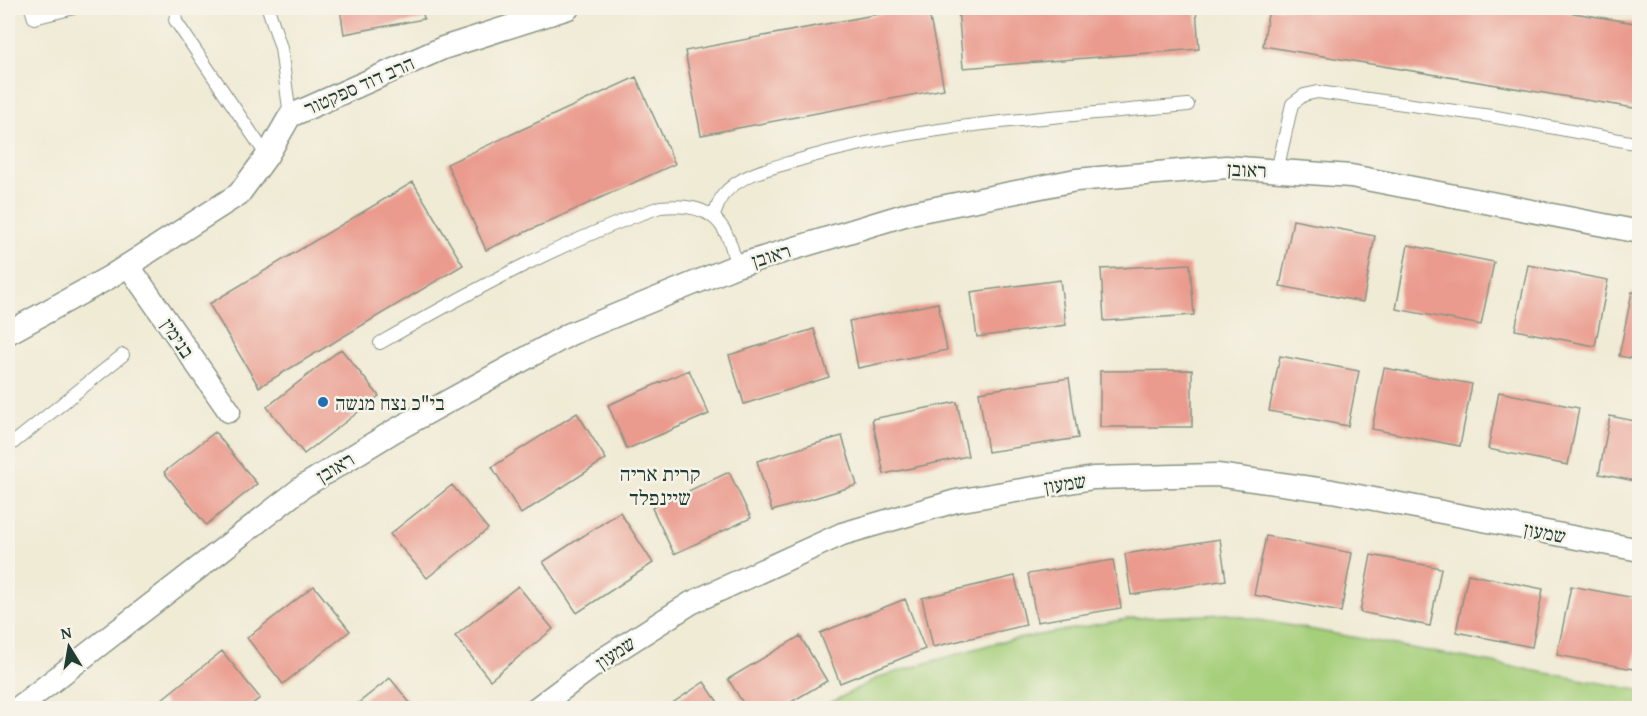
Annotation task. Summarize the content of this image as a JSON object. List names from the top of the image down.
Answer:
{
  "streets": {
    "street": [
      "הרב דוד ספקטור",
      "ראובן",
      "בנימין",
      "שמעון"
    ]
  },
  "crossings": [
    ["הרב דוד ספקטור", "בנימין"]
  ],
  "districts": ["קרית אריה שיינפלד"],
  "places": ["בי\"כ נצח מנשה"],
  "north": "top"
}
